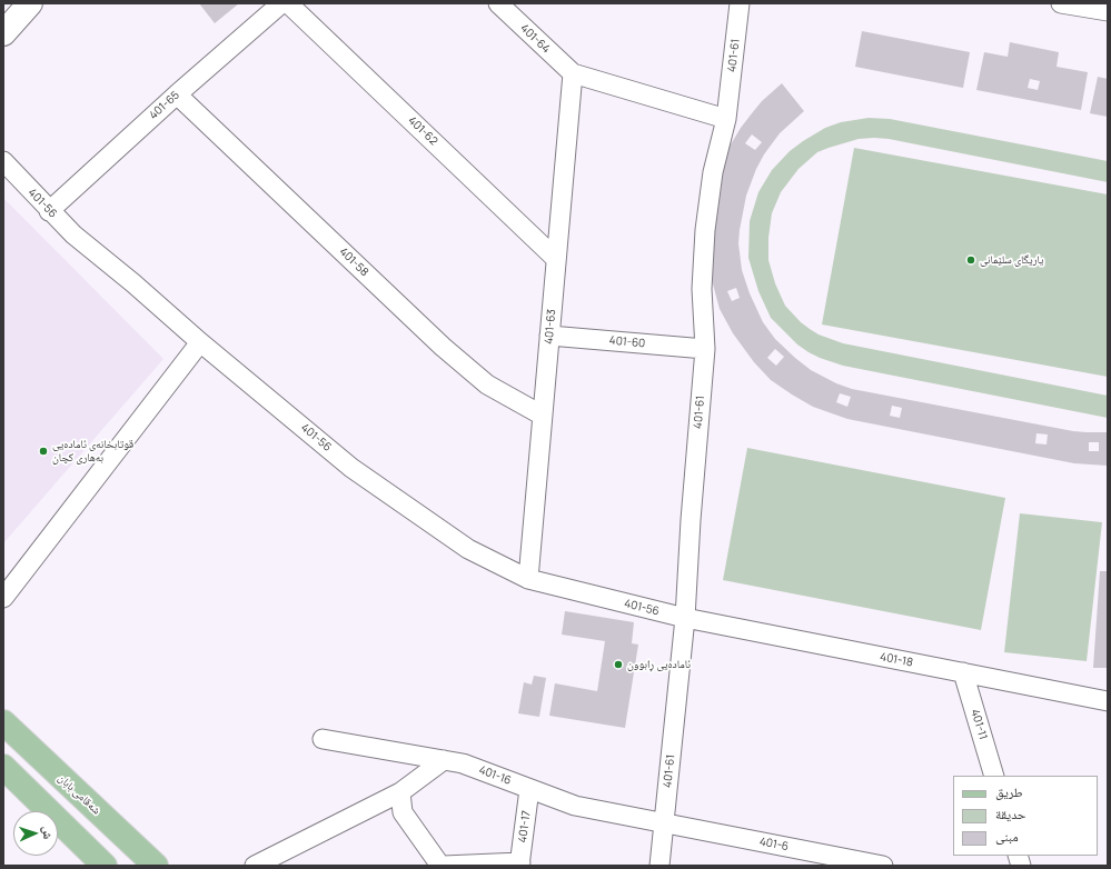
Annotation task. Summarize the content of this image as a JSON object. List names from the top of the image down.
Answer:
{
  "streets": {
    "main road": ["شەقامی بابان"],
    "street": [
      "401-64",
      "401-61",
      "401-65",
      "401-62",
      "401-56",
      "401-58",
      "401-63",
      "401-60",
      "401-18",
      "401-11",
      "401-16",
      "401-17",
      "401-6"
    ]
  },
  "crossings": [
    ["401-64", "401-63"],
    ["401-61", "401-56"],
    ["401-61", "401-60"],
    ["401-61", "401-18"],
    ["401-61", "401-16"],
    ["401-61", "401-6"],
    ["401-65", "401-56"],
    ["401-65", "401-58"],
    ["401-62", "401-63"],
    ["401-56", "401-63"],
    ["401-56", "401-18"],
    ["401-58", "401-63"],
    ["401-63", "401-60"],
    ["401-18", "401-11"],
    ["401-16", "401-17"],
    ["401-16", "401-6"]
  ],
  "places": ["یاریگای سلێمانی", "قوتابخانەی ئامادەیی بەهاری کچان", "ئامادەیی ڕابوون"],
  "legend": ["طريق", "حديقة", "مبنى"],
  "north": "right"
}
